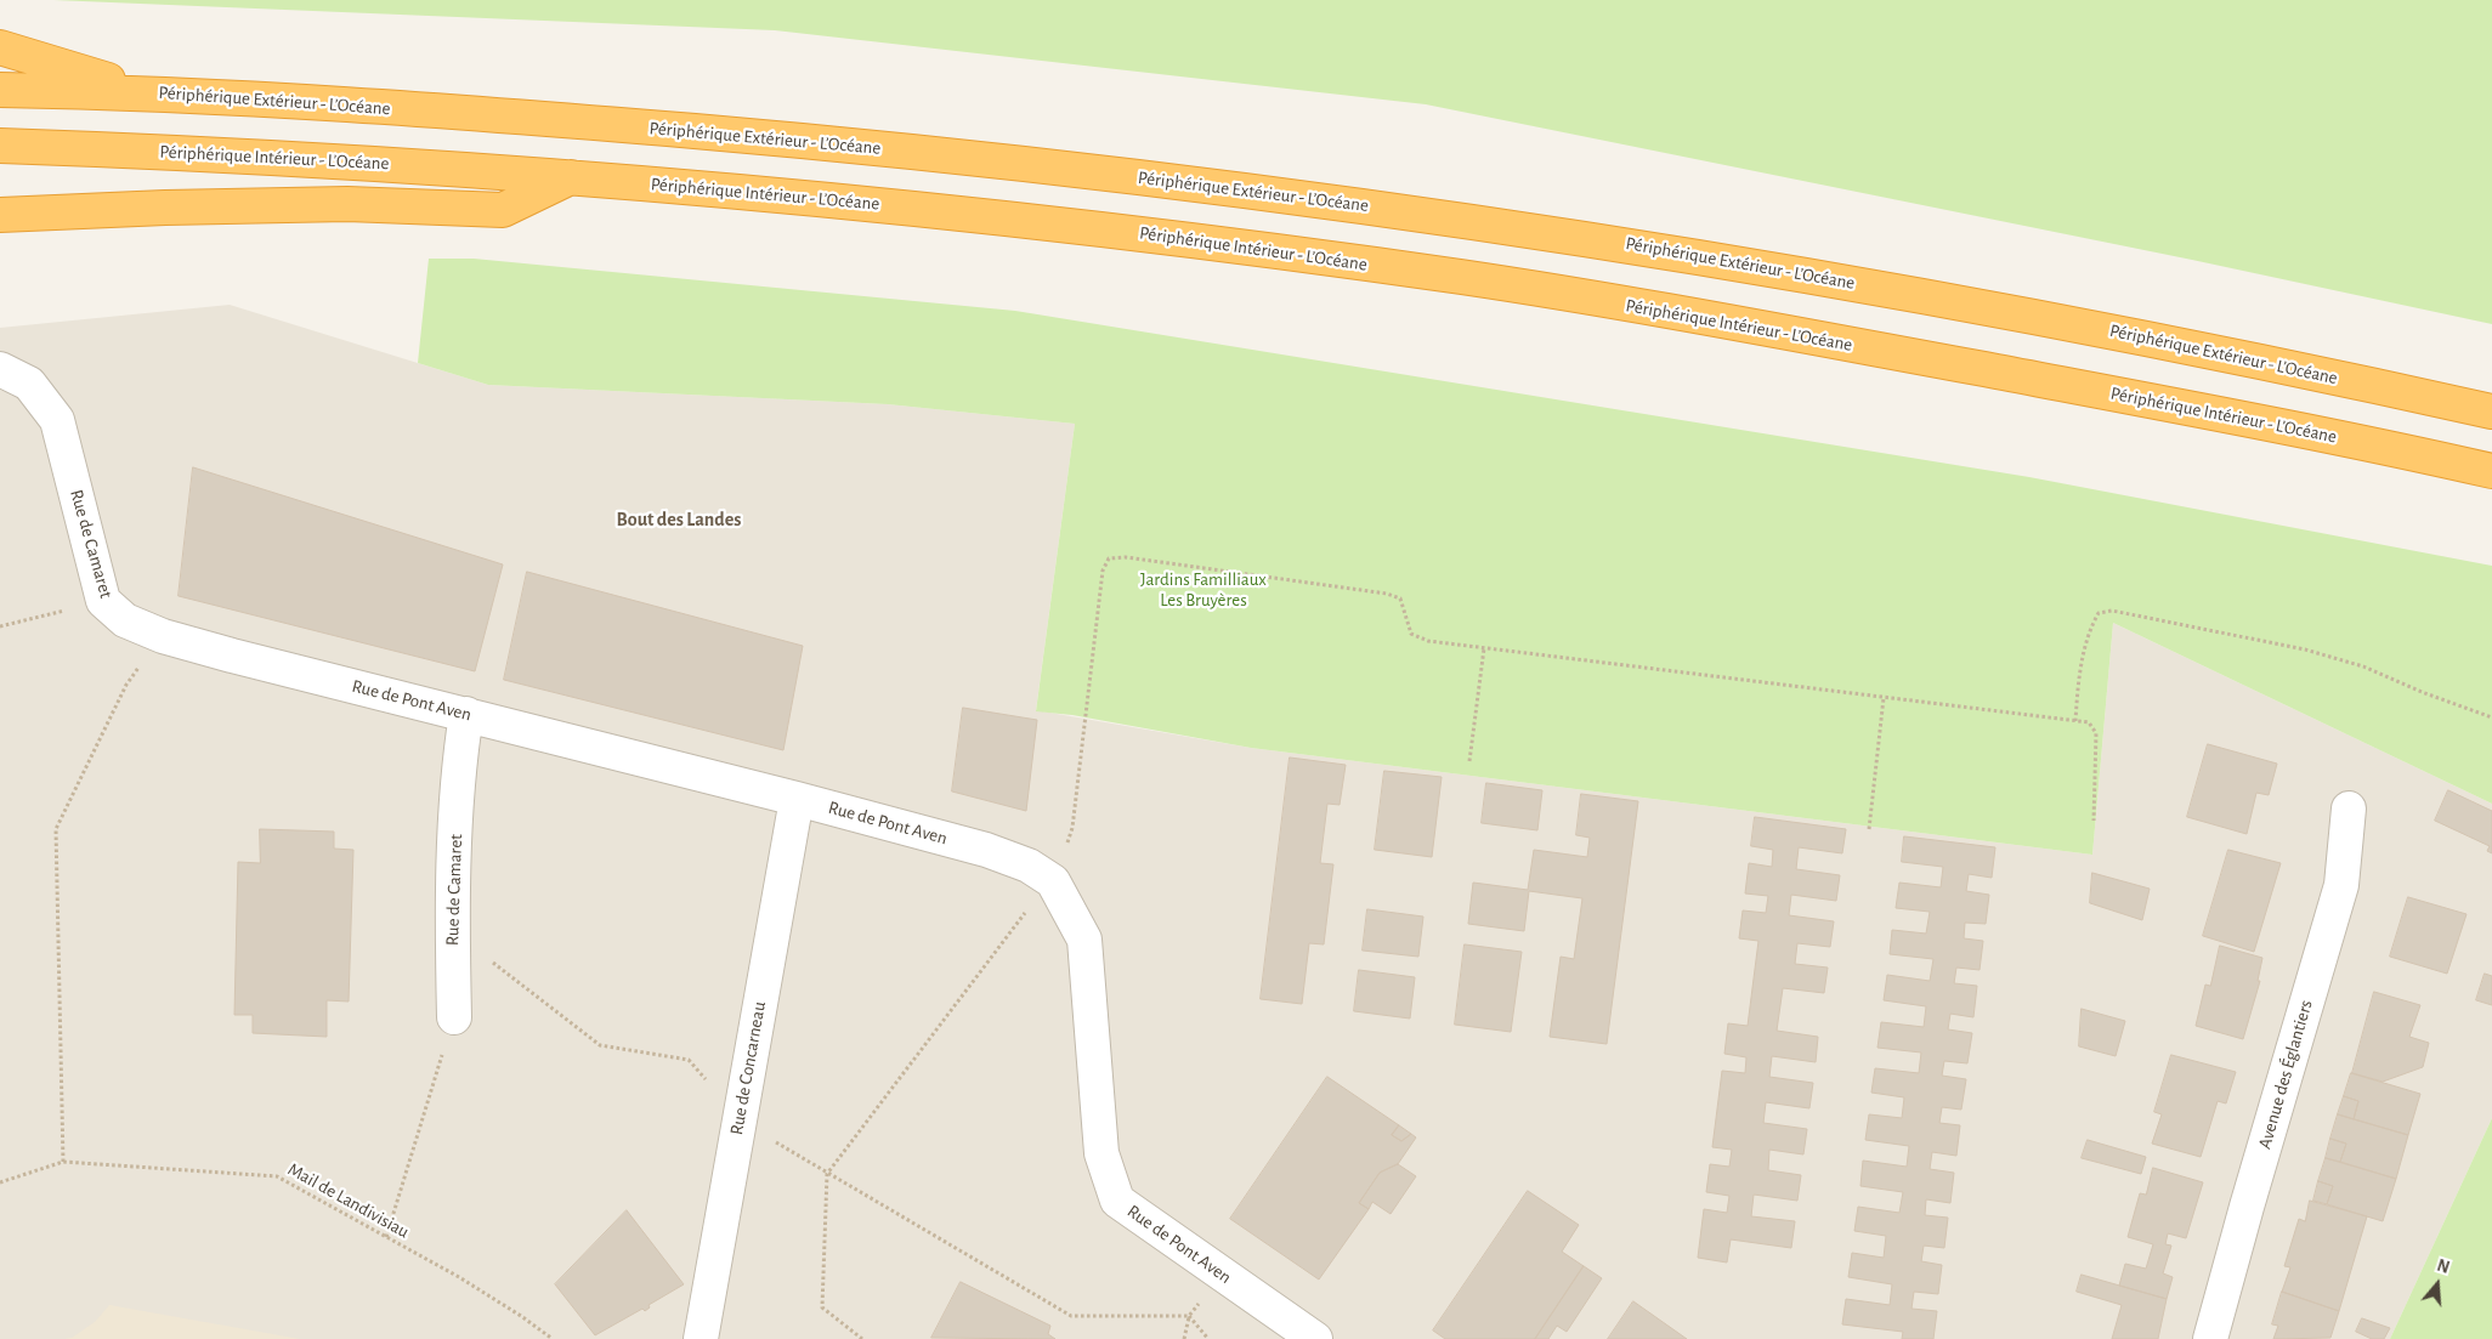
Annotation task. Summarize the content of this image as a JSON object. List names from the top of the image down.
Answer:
{
  "streets": {
    "highway": ["Périphérique Extérieur - L’Océane", "Périphérique Intérieur - L’Océane"],
    "street": [
      "Rue de Camaret",
      "Rue de Pont Aven",
      "Rue de Concarneau",
      "Avenue des Églantiers"
    ],
    "path": ["Mail de Landivisiau"]
  },
  "crossings": [
    ["Rue de Camaret", "Rue de Pont Aven"],
    ["Rue de Pont Aven", "Rue de Concarneau"]
  ],
  "districts": ["Bout des Landes"],
  "parks": ["Jardins Familliaux Les Bruyères"],
  "north": "top"
}
